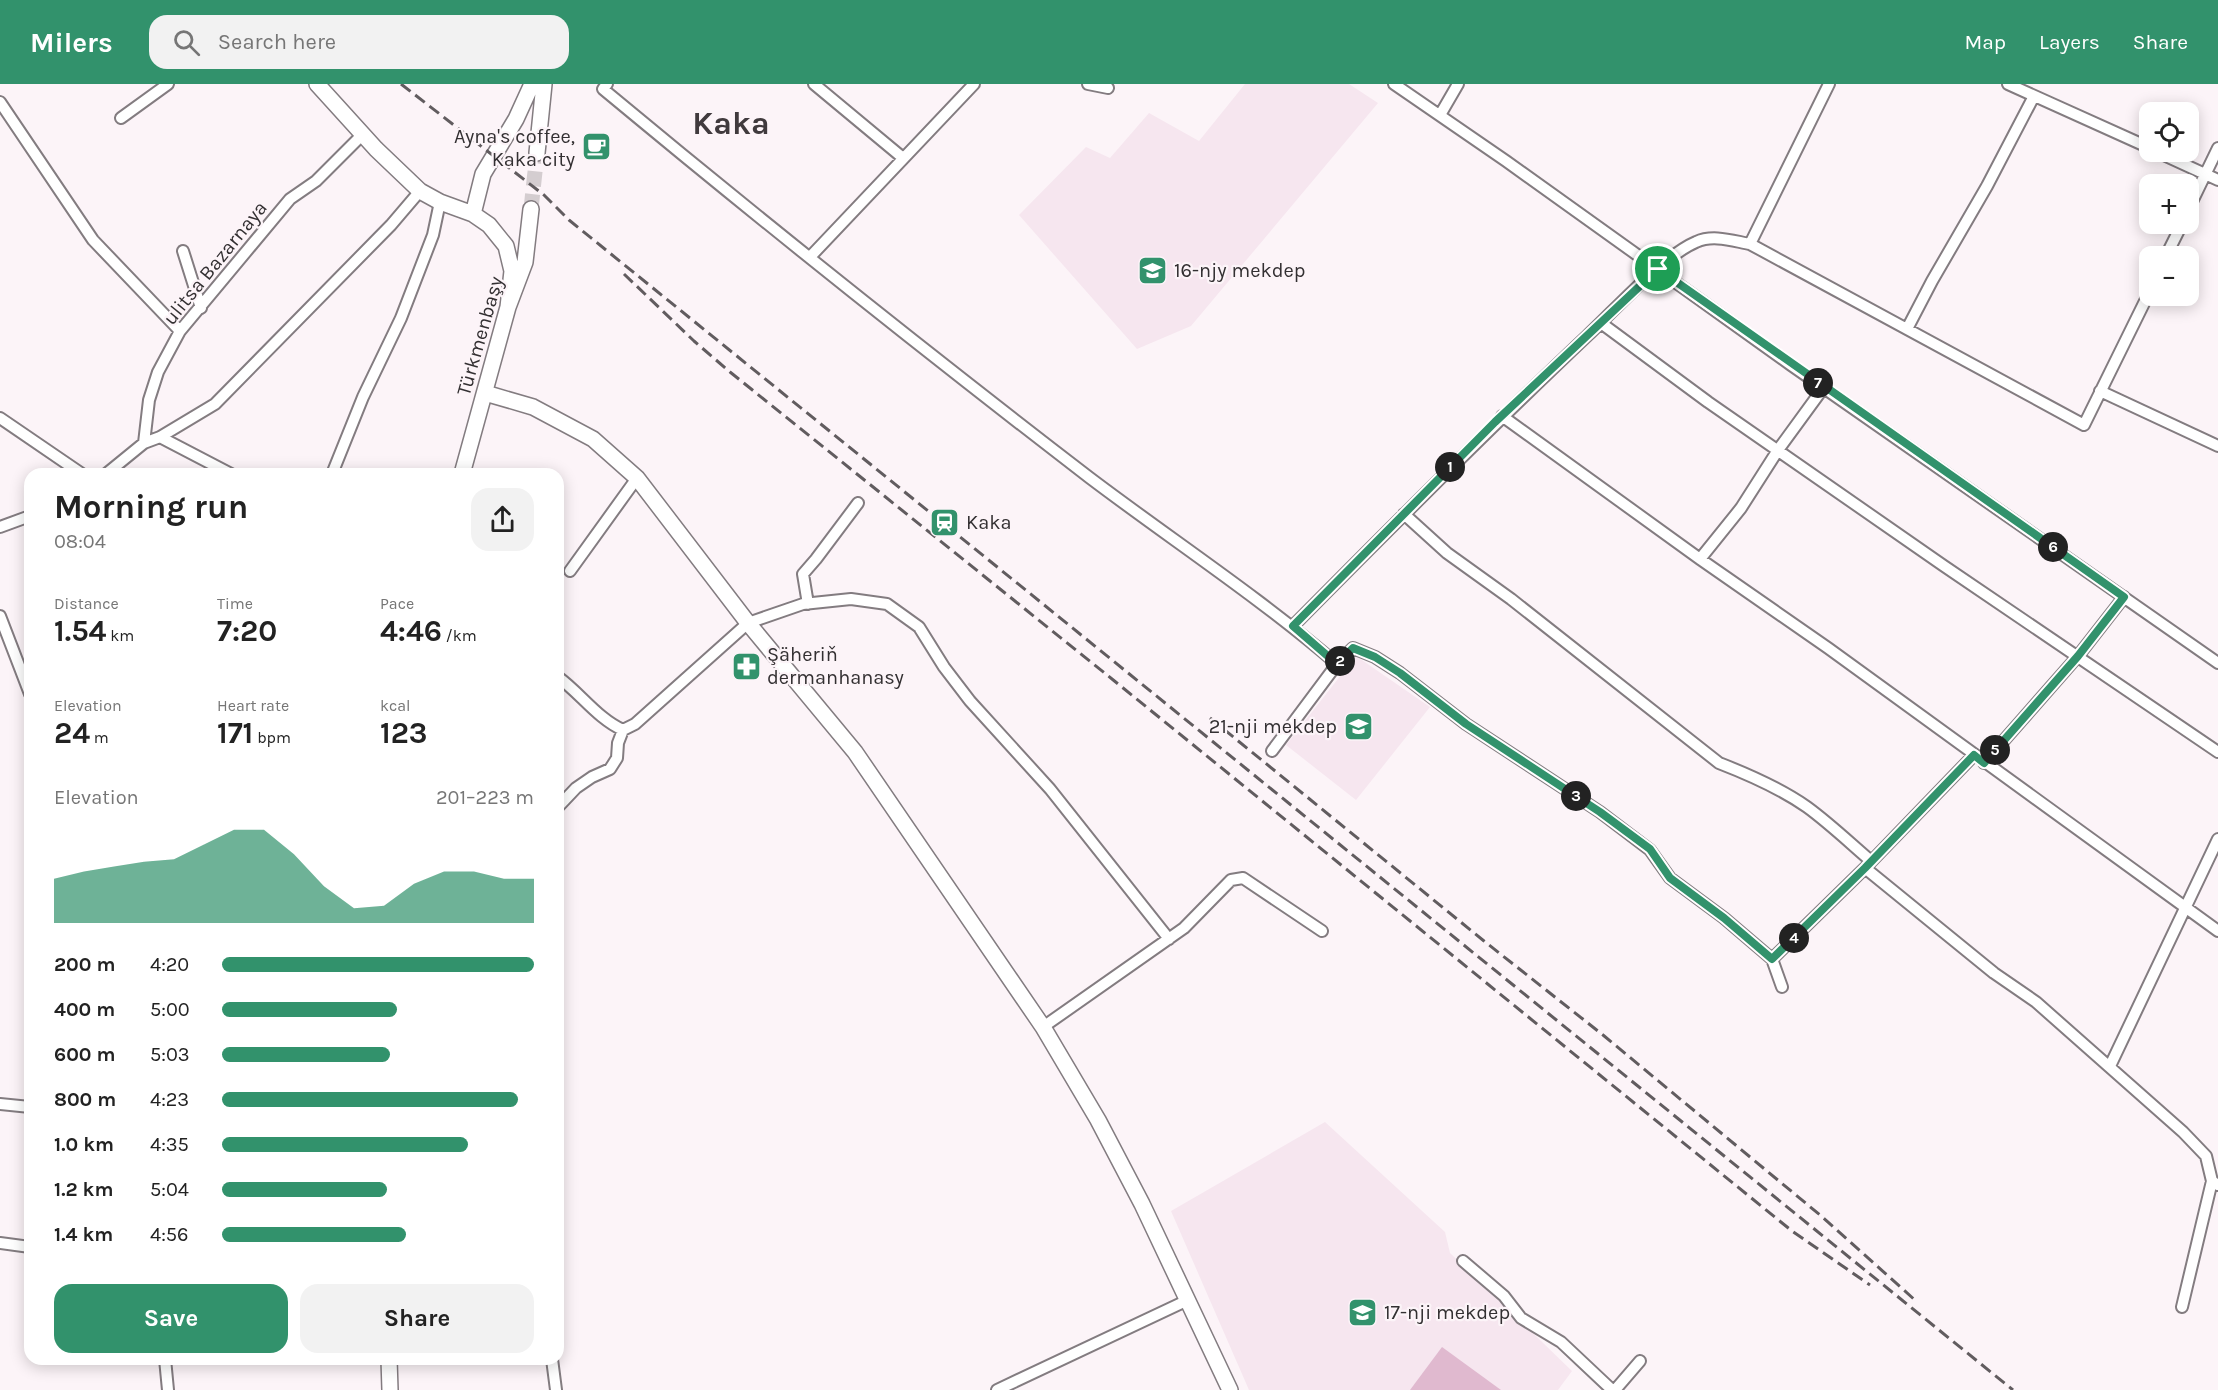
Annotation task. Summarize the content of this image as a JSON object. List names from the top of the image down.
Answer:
{
  "streets": {
    "street": ["ulitsa Bazarnaya", "Türkmenbaşy"]
  },
  "districts": ["Kaka"],
  "places": {
    "cafe": ["Ayna's coffee, Kaka city"],
    "school or university": ["16-njy mekdep", "21-nji mekdep", "17-nji mekdep"],
    "station": ["Kaka"],
    "pharmacy": ["Şäheriň dermanhanasy"]
  },
  "page": {
    "header": "Milers",
    "search": "Search here",
    "nav": ["Map", "Layers", "Share"],
    "map_buttons": ["+", "−"],
    "pins": [
      "7",
      "1",
      "6",
      "2",
      "5",
      "3",
      "4"
    ],
    "heading": ["Morning run", "08:04"],
    "stats": [
      ["Distance", "1.54 km"],
      ["Time", "7:20"],
      ["Pace", "4:46 /km"],
      ["Elevation", "24 m"],
      ["Heart rate", "171 bpm"],
      ["kcal", "123"]
    ],
    "chart": ["Elevation", "201–223 m"],
    "list": [
      {
        "name": "200 m",
        "note": "4:20"
      },
      {
        "name": "400 m",
        "note": "5:00"
      },
      {
        "name": "600 m",
        "note": "5:03"
      },
      {
        "name": "800 m",
        "note": "4:23"
      },
      {
        "name": "1.0 km",
        "note": "4:35"
      },
      {
        "name": "1.2 km",
        "note": "5:04"
      },
      {
        "name": "1.4 km",
        "note": "4:56"
      }
    ],
    "buttons": ["Save", "Share"]
  }
}
